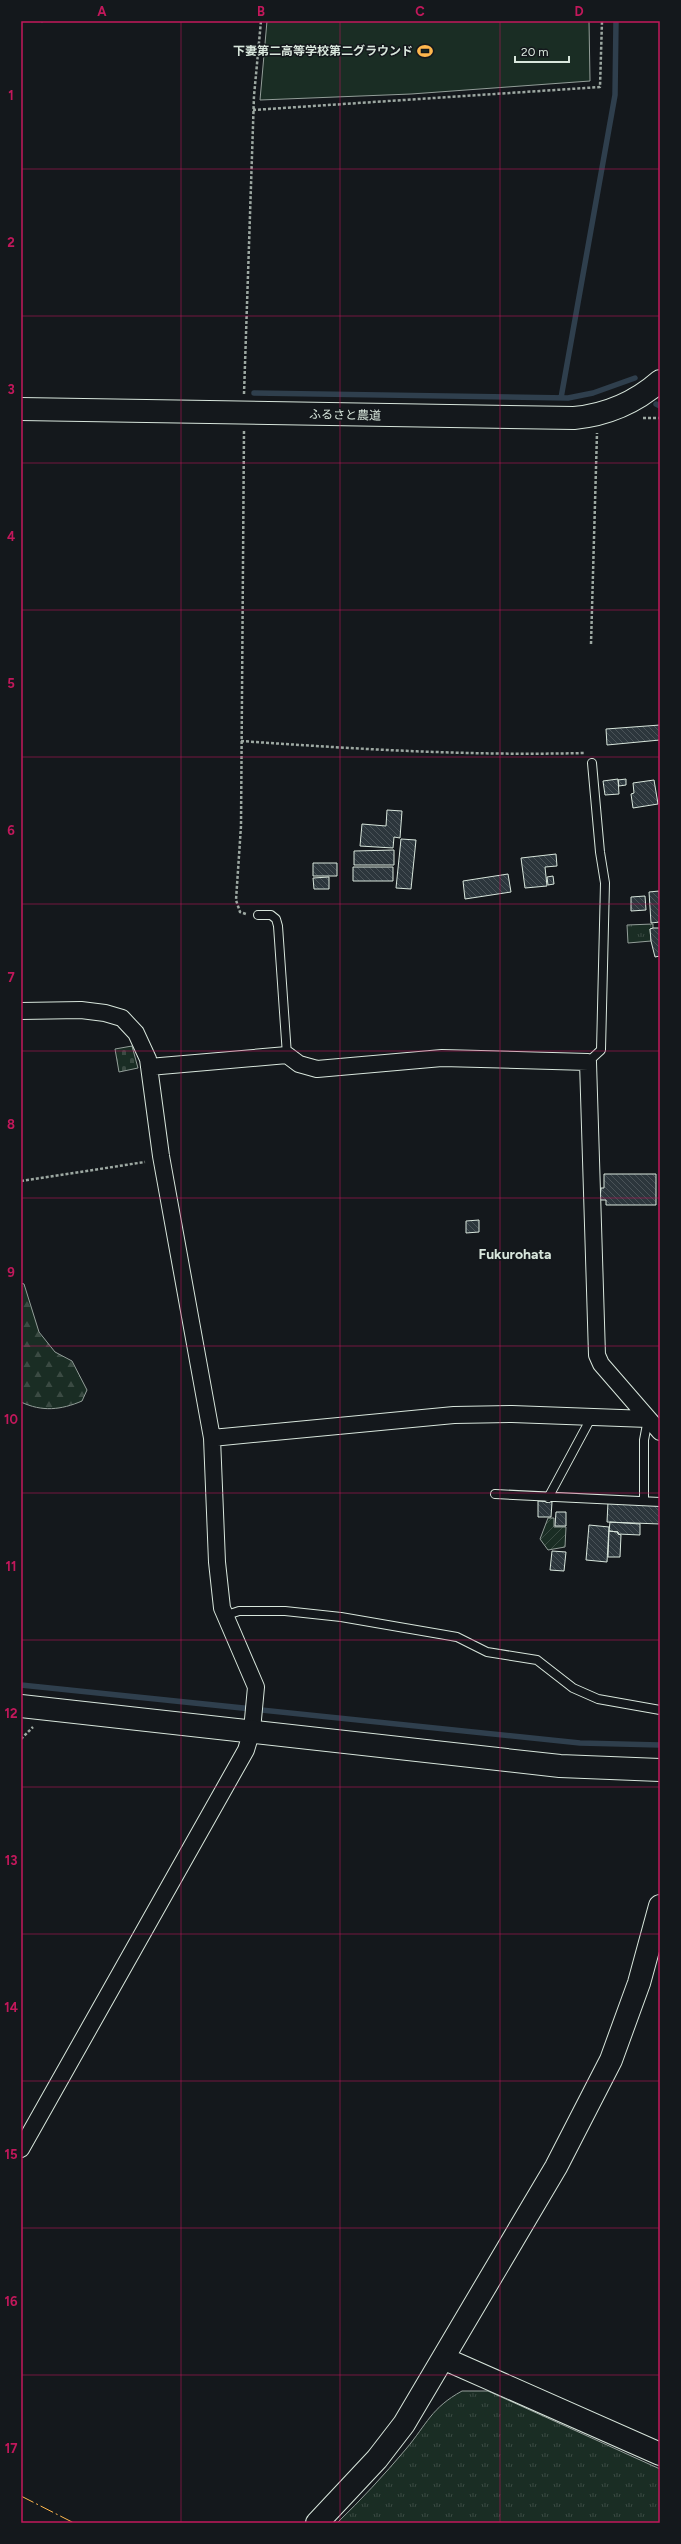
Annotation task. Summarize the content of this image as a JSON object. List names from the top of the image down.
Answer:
{
  "streets": {
    "street": ["ふるさと農道"]
  },
  "districts": ["Fukurohata"],
  "places": {
    "sports": ["下妻第二高等学校第二グラウンド"]
  },
  "scale_bar": "20 m",
  "grid": {
    "columns": [
      "A",
      "B",
      "C",
      "D"
    ],
    "rows": [
      "1",
      "2",
      "3",
      "4",
      "5",
      "6",
      "7",
      "8",
      "9",
      "10",
      "11",
      "12",
      "13",
      "14",
      "15",
      "16",
      "17"
    ]
  }
}
